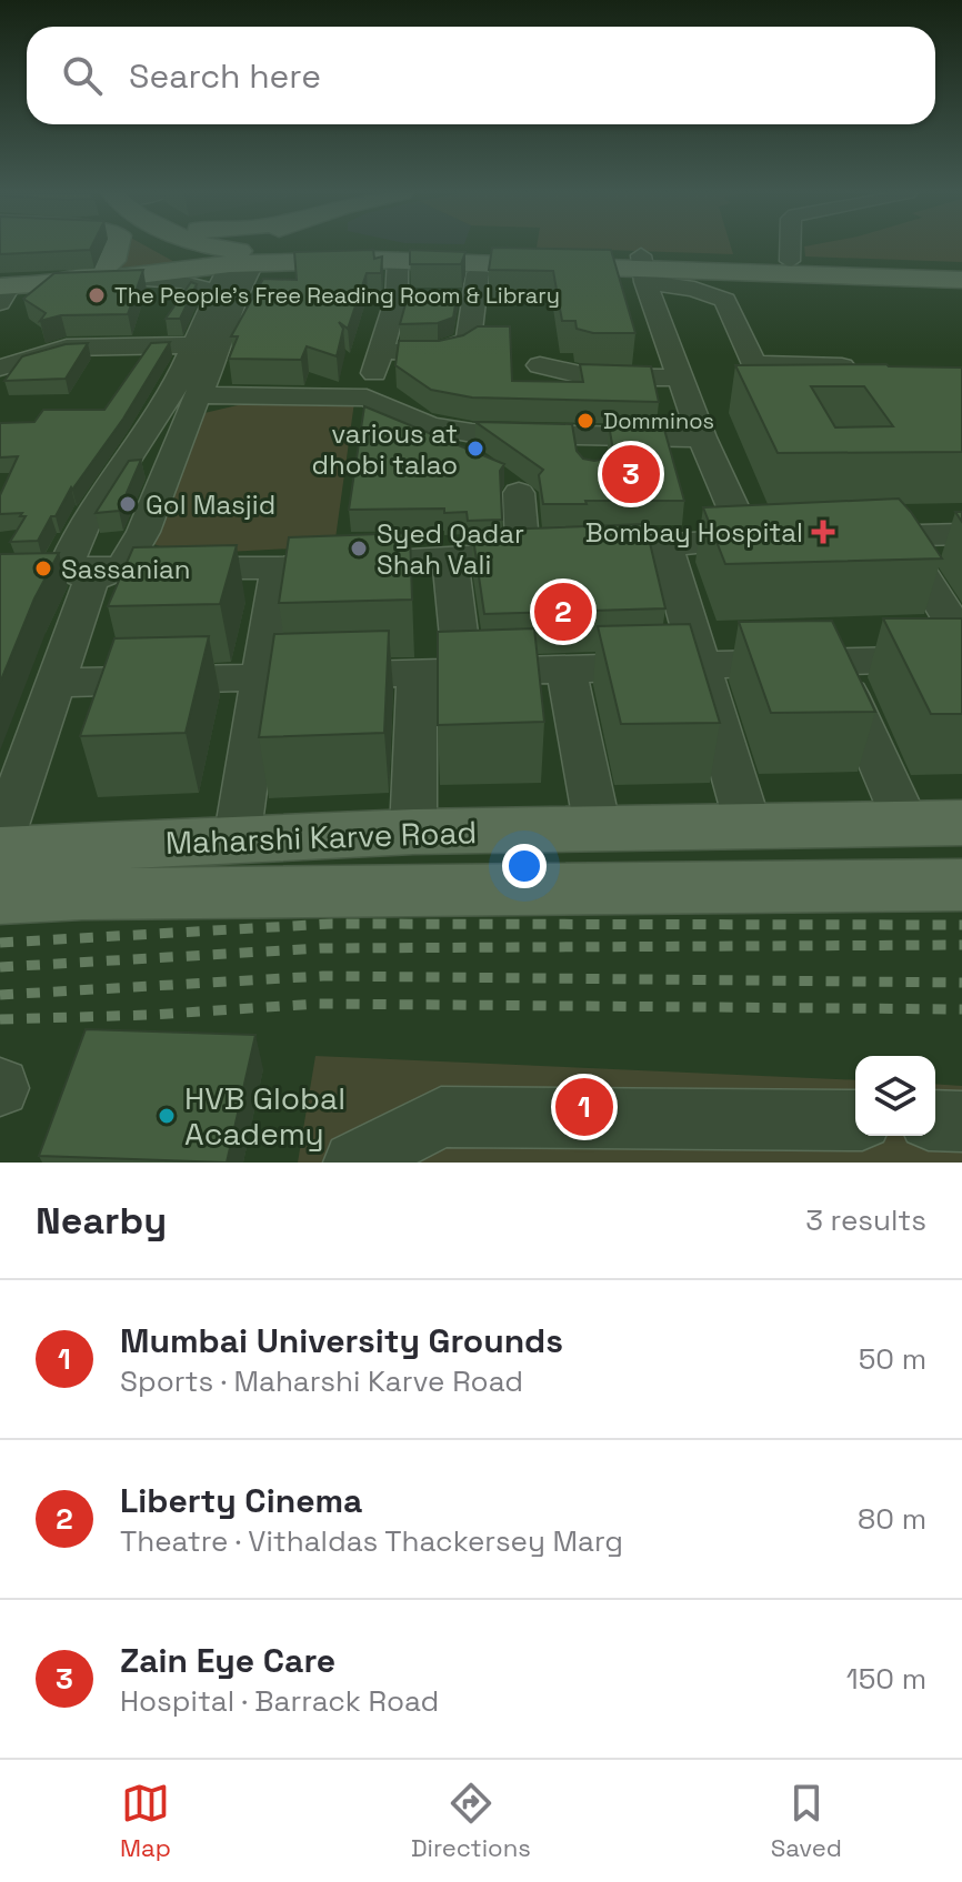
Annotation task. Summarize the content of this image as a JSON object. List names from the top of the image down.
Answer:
{
  "streets": {
    "main road": ["Maharshi Karve Road"]
  },
  "places": {
    "other": [
      "The People's Free Reading Room & Library",
      "Domminos",
      "various at dhobi talao",
      "Gol Masjid",
      "Syed Qadar Shah Vali",
      "Sassanian",
      "HVB Global Academy"
    ],
    "health": ["Bombay Hospital"]
  },
  "page": {
    "search": "Search here",
    "pins": ["3", "2", "1"],
    "heading": ["Nearby", "3 results"],
    "list": [
      {
        "mark": "1",
        "name": "Mumbai University Grounds",
        "note": "Sports · Maharshi Karve Road",
        "value": "50 m"
      },
      {
        "mark": "2",
        "name": "Liberty Cinema",
        "note": "Theatre · Vithaldas Thackersey Marg",
        "value": "80 m"
      },
      {
        "mark": "3",
        "name": "Zain Eye Care",
        "note": "Hospital · Barrack Road",
        "value": "150 m"
      }
    ],
    "nav": ["Map", "Directions", "Saved"]
  }
}
